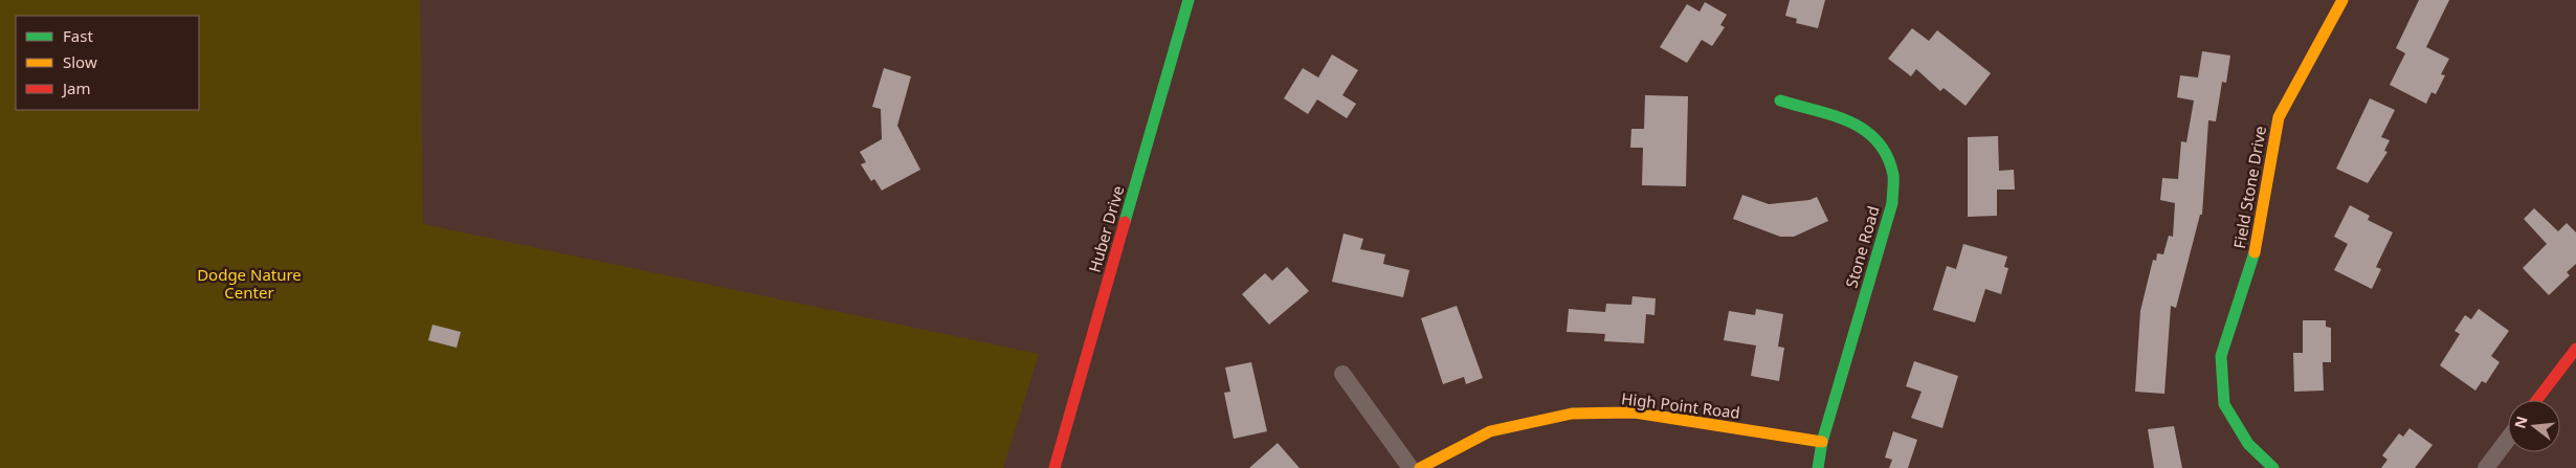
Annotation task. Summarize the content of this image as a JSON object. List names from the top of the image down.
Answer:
{
  "streets": {
    "street": [
      "Field Stone Drive",
      "Huber Drive",
      "Stone Road",
      "High Point Road"
    ]
  },
  "crossings": [
    ["Stone Road", "High Point Road"]
  ],
  "parks": ["Dodge Nature Center"],
  "legend": ["Fast", "Slow", "Jam"],
  "north": "left"
}
